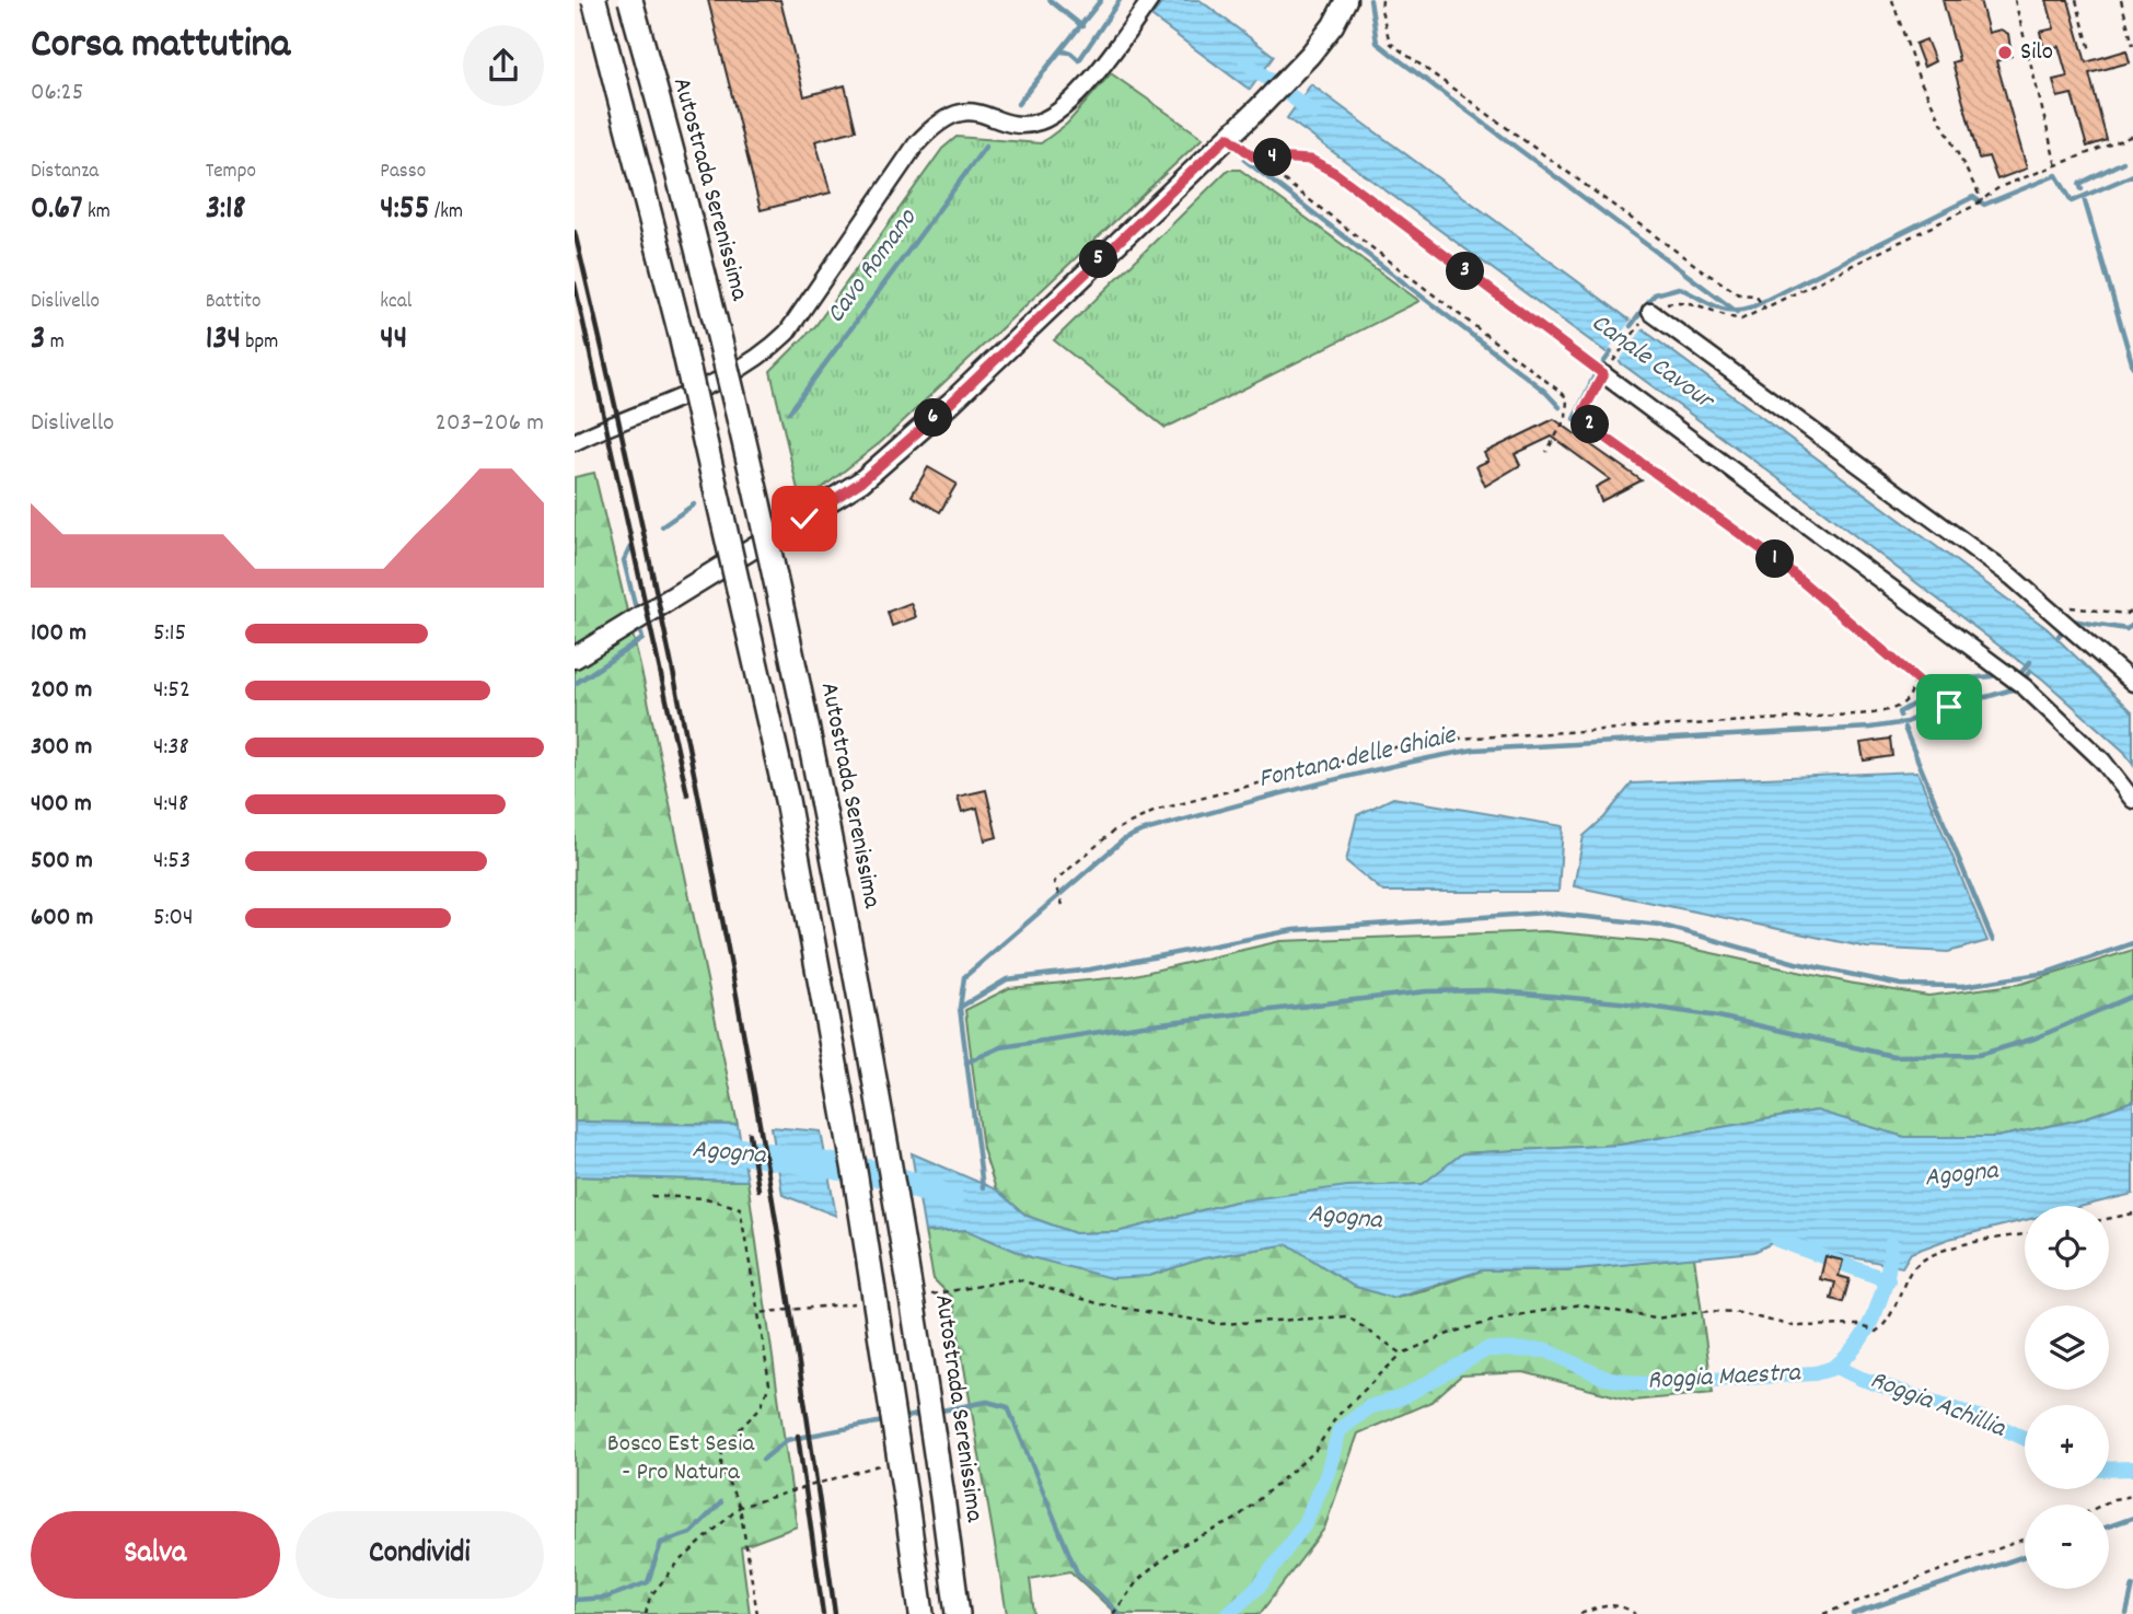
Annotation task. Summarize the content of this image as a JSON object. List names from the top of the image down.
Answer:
{
  "streets": {
    "highway": ["Autostrada Serenissima"]
  },
  "water": [
    "Cavo Romano",
    "Canale Cavour",
    "Fontana delle Ghiaie",
    "Agogna",
    "Roggia Maestra",
    "Roggia Achillia"
  ],
  "parks": ["Bosco Est Sesia - Pro Natura"],
  "places": ["Silo"],
  "page": {
    "heading": ["Corsa mattutina", "06:25"],
    "stats": [
      ["Distanza", "0.67 km"],
      ["Tempo", "3:18"],
      ["Passo", "4:55 /km"],
      ["Dislivello", "3 m"],
      ["Battito", "134 bpm"],
      ["kcal", "44"]
    ],
    "pins": [
      "4",
      "5",
      "3",
      "6",
      "2",
      "1"
    ],
    "chart": ["Dislivello", "203–206 m"],
    "list": [
      {
        "name": "100 m",
        "note": "5:15"
      },
      {
        "name": "200 m",
        "note": "4:52"
      },
      {
        "name": "300 m",
        "note": "4:38"
      },
      {
        "name": "400 m",
        "note": "4:48"
      },
      {
        "name": "500 m",
        "note": "4:53"
      },
      {
        "name": "600 m",
        "note": "5:04"
      }
    ],
    "map_buttons": ["+", "−"],
    "buttons": ["Salva", "Condividi"]
  }
}
